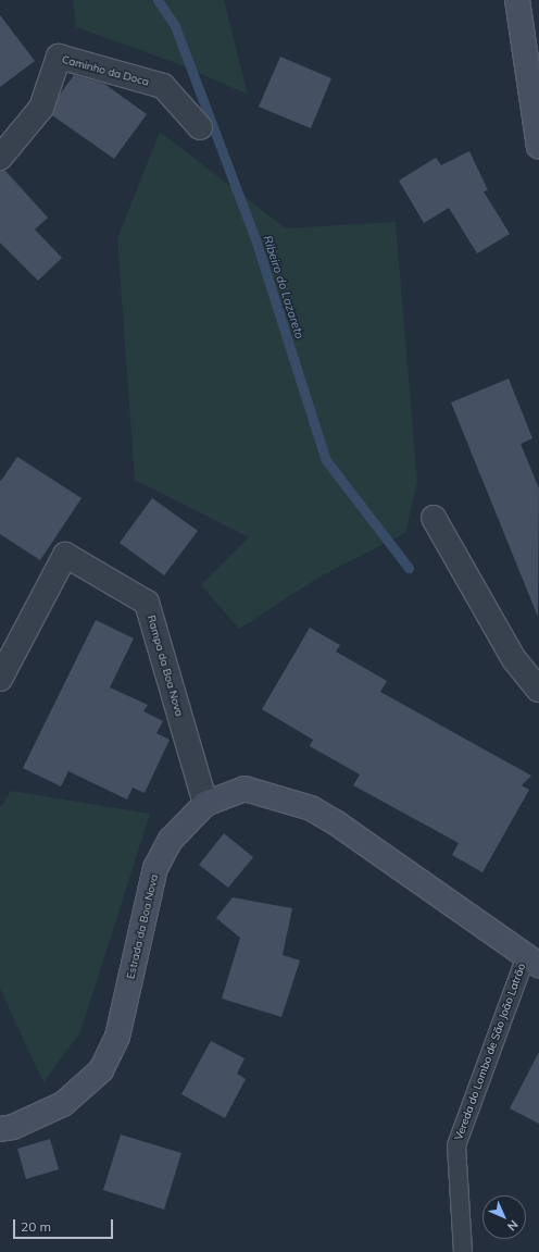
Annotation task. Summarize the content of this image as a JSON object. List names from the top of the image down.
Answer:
{
  "streets": {
    "main road": ["Estrada da Boa Nova"],
    "street": ["Caminho da Doca", "Rampa da Boa Nova"],
    "lane": ["Vereda do Lombo de São João Latrão"]
  },
  "crossings": [
    ["Rampa da Boa Nova", "Estrada da Boa Nova"],
    ["Estrada da Boa Nova", "Vereda do Lombo de São João Latrão"]
  ],
  "water": ["Ribeiro do Lazareto"],
  "scale_bar": "20 m",
  "north": "bottom right"
}
